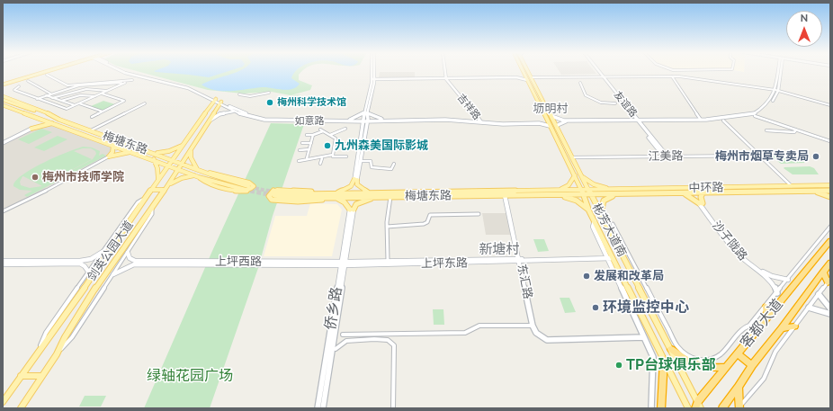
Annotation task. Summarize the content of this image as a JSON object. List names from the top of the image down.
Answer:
{
  "streets": {
    "highway": ["客都大道"],
    "main road": [
      "梅塘东路",
      "中环路",
      "彬芳大道南",
      "剑英公园大道"
    ],
    "street": [
      "友谊路",
      "吉祥路",
      "如意路",
      "江美路",
      "沙子陇路",
      "上坪西路",
      "上坪东路",
      "东汇路",
      "侨乡路"
    ]
  },
  "crossings": [
    ["友谊路", "江美路"],
    ["吉祥路", "如意路"],
    ["如意路", "彬芳大道南"],
    ["如意路", "剑英公园大道"],
    ["梅塘东路", "中环路"],
    ["梅塘东路", "彬芳大道南"],
    ["梅塘东路", "剑英公园大道"],
    ["梅塘东路", "东汇路"],
    ["江美路", "彬芳大道南"],
    ["中环路", "彬芳大道南"],
    ["彬芳大道南", "上坪东路"],
    ["彬芳大道南", "客都大道"],
    ["上坪西路", "上坪东路"],
    ["上坪西路", "侨乡路"],
    ["上坪东路", "东汇路"],
    ["上坪东路", "侨乡路"]
  ],
  "districts": ["坜明村", "新塘村"],
  "parks": ["绿轴花园广场"],
  "places": [
    "梅州科学技术馆",
    "九州森美国际影城",
    "梅州市烟草专卖局",
    "梅州市技师学院",
    "发展和改革局",
    "环境监控中心",
    "TP台球俱乐部"
  ],
  "north": "top"
}
